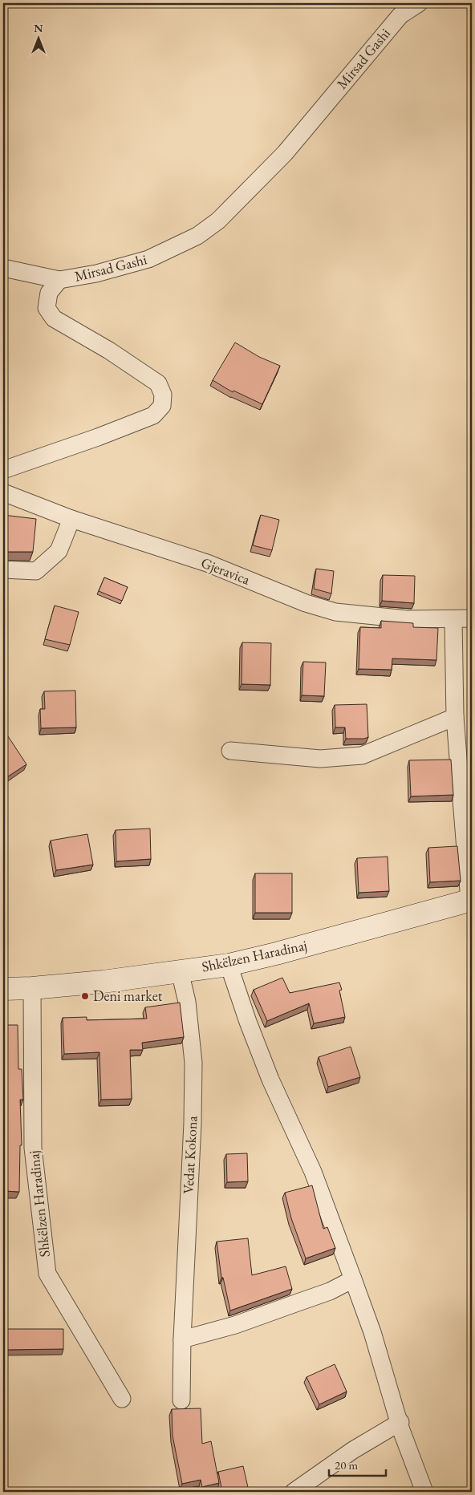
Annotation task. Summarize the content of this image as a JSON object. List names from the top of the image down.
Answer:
{
  "streets": {
    "street": [
      "Mirsad Gashi",
      "Gjeravica",
      "Shkëlzen Haradinaj",
      "Vedat Kokona"
    ]
  },
  "crossings": [
    ["Shkëlzen Haradinaj", "Vedat Kokona"]
  ],
  "places": ["Deni market"],
  "scale_bar": "20 m",
  "north": "top"
}
